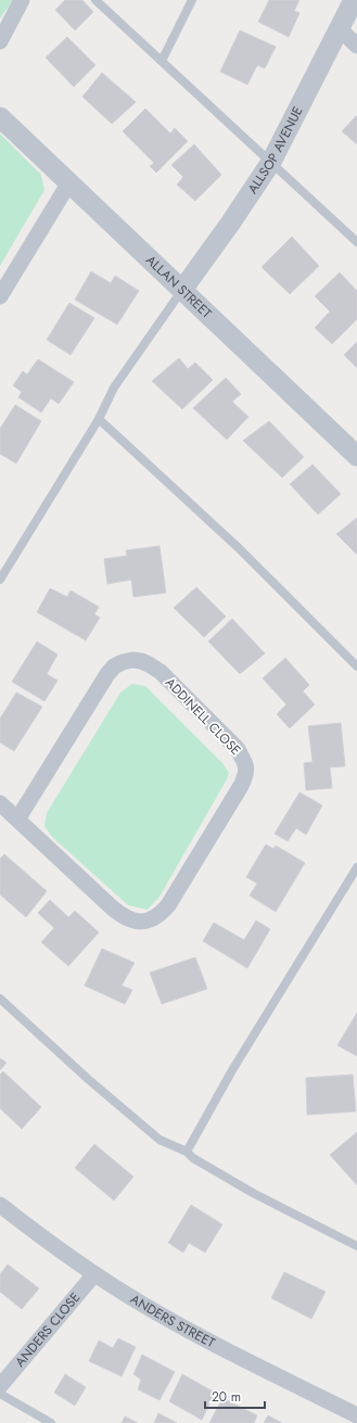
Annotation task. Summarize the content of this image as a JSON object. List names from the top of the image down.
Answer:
{
  "streets": {
    "street": [
      "ALLSOP AVENUE",
      "ALLAN STREET",
      "ADDINELL CLOSE",
      "ANDERS STREET",
      "ANDERS CLOSE"
    ]
  },
  "crossings": [
    ["ALLSOP AVENUE", "ALLAN STREET"],
    ["ANDERS STREET", "ANDERS CLOSE"]
  ],
  "scale_bar": "20 m"
}
